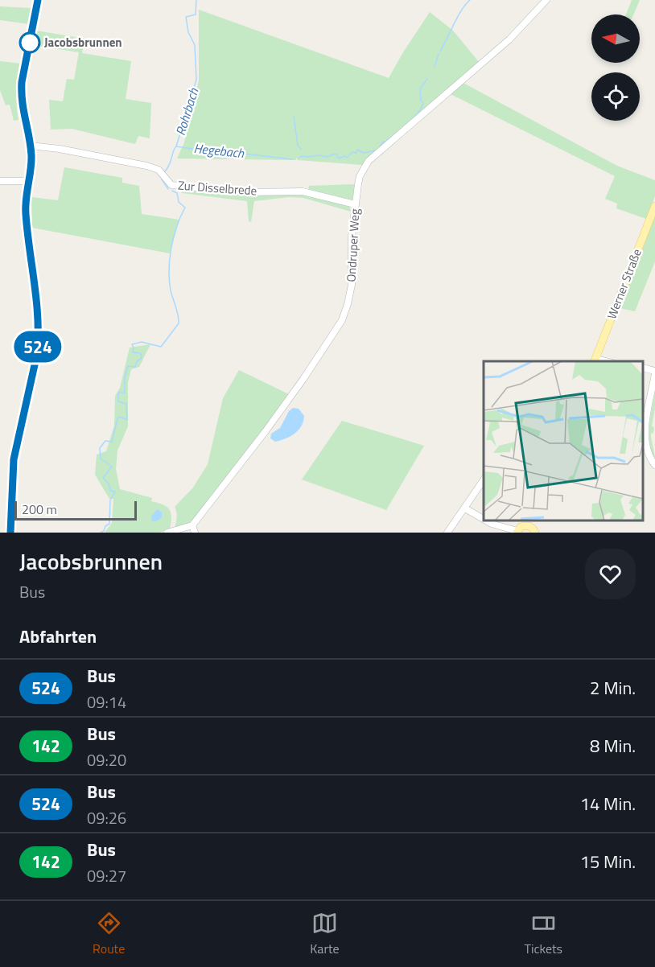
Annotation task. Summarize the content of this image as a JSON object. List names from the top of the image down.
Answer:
{
  "streets": {
    "main road": ["Werner Straße"],
    "street": ["Zur Disselbrede", "Ondruper Weg"]
  },
  "crossings": [
    ["Zur Disselbrede", "Ondruper Weg"]
  ],
  "water": ["Rohrbach", "Hegebach"],
  "places": ["Jacobsbrunnen"],
  "lines": ["bus line 524"],
  "scale_bar": "200 m",
  "north": "left",
  "page": {
    "on_map": "524",
    "scale": "200 m",
    "heading": [
      ["Jacobsbrunnen", "Bus"],
      "Abfahrten"
    ],
    "list": [
      {
        "mark": "524",
        "name": "Bus",
        "note": "09:14",
        "value": "2 Min."
      },
      {
        "mark": "142",
        "name": "Bus",
        "note": "09:20",
        "value": "8 Min."
      },
      {
        "mark": "524",
        "name": "Bus",
        "note": "09:26",
        "value": "14 Min."
      },
      {
        "mark": "142",
        "name": "Bus",
        "note": "09:27",
        "value": "15 Min."
      }
    ],
    "tabs": ["Route", "Karte", "Tickets"]
  }
}
